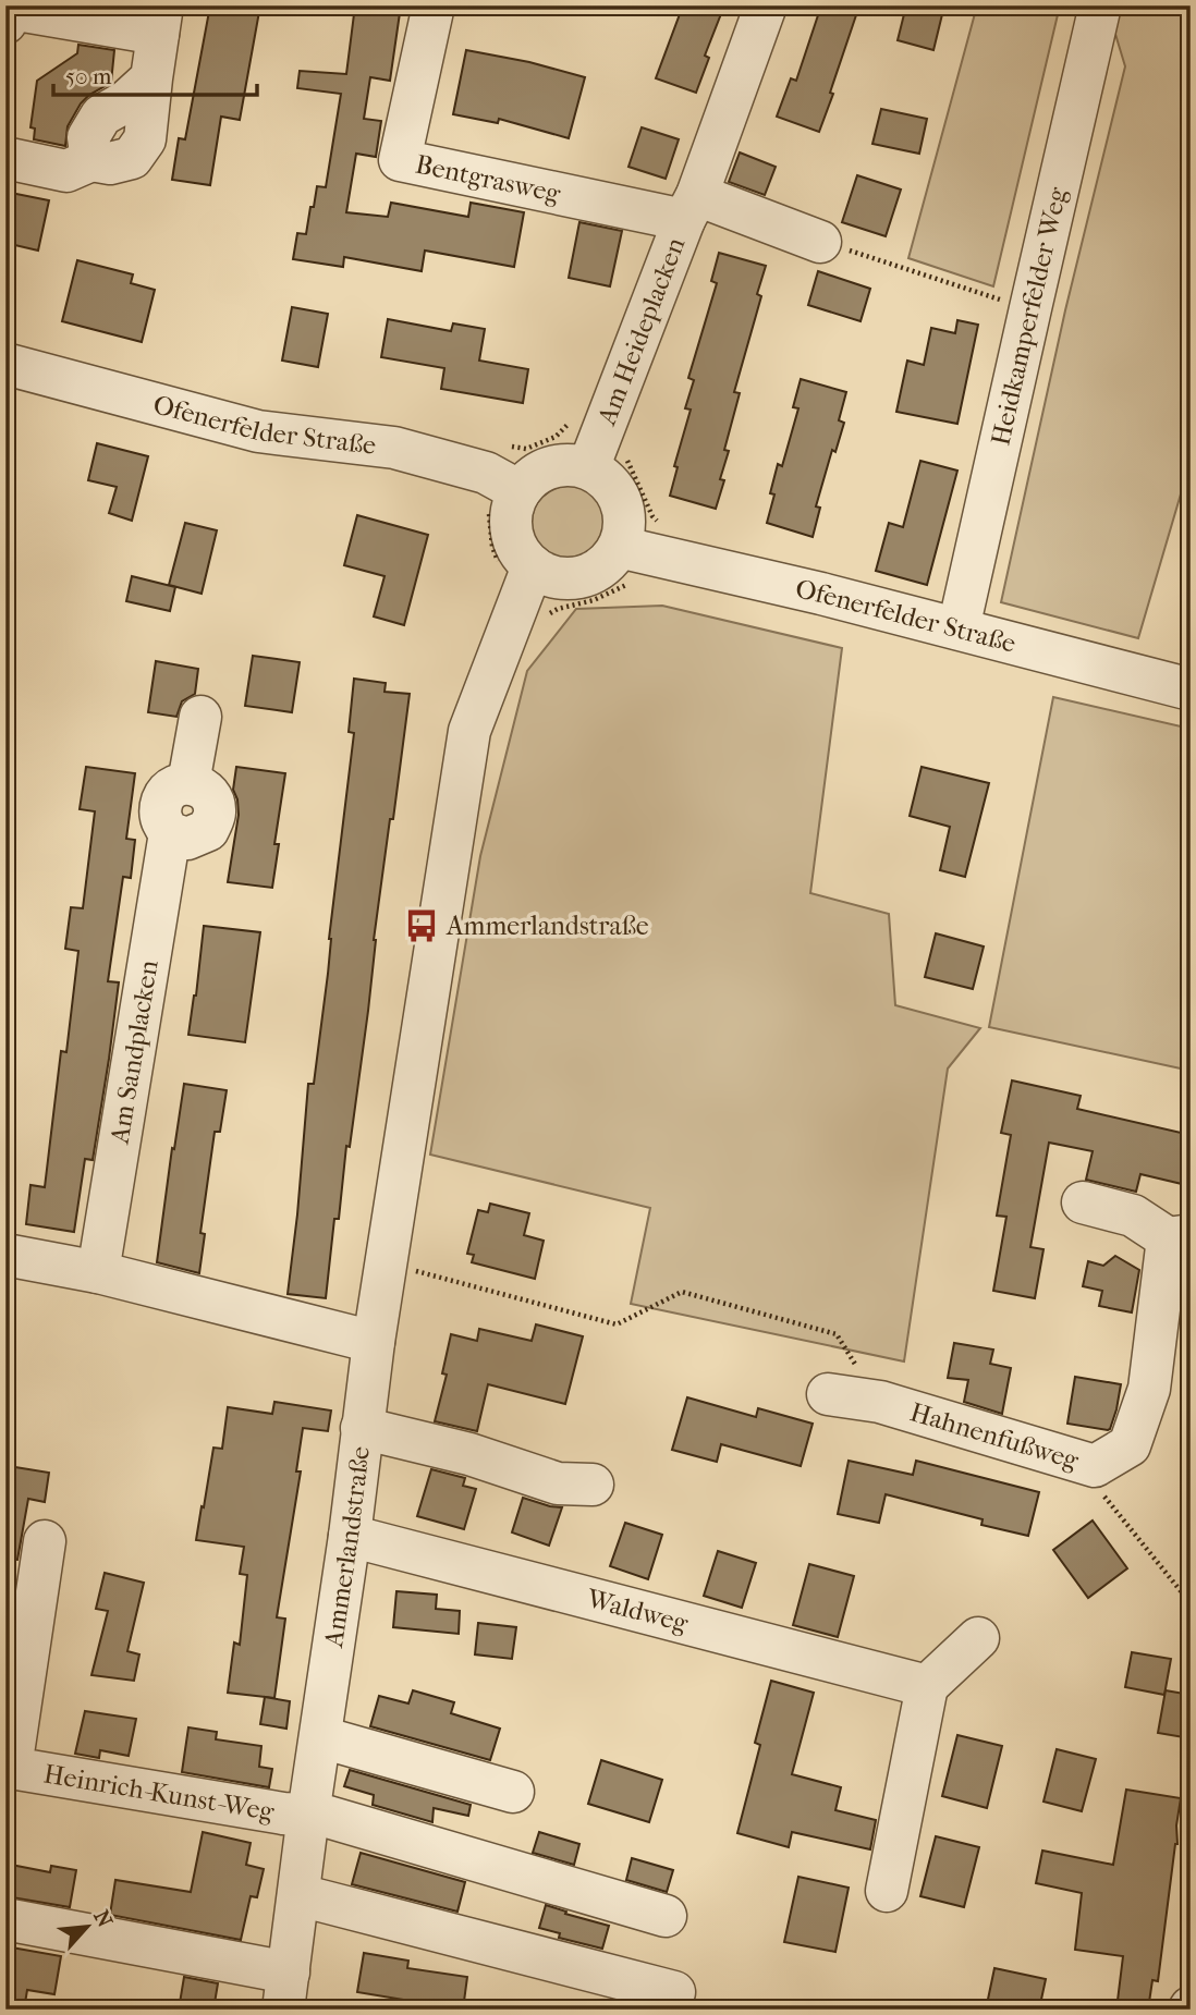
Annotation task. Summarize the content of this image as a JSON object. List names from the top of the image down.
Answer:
{
  "streets": {
    "street": [
      "Bentgrasweg",
      "Heidkamperfelder Weg",
      "Am Heideplacken",
      "Ofenerfelder Straße",
      "Am Sandplacken",
      "Hahnenfußweg",
      "Ammerlandstraße",
      "Waldweg",
      "Heinrich-Kunst-Weg"
    ]
  },
  "crossings": [
    ["Bentgrasweg", "Am Heideplacken"],
    ["Heidkamperfelder Weg", "Ofenerfelder Straße"],
    ["Am Heideplacken", "Ofenerfelder Straße"],
    ["Am Heideplacken", "Ammerlandstraße"],
    ["Ofenerfelder Straße", "Ammerlandstraße"],
    ["Ammerlandstraße", "Waldweg"],
    ["Ammerlandstraße", "Heinrich-Kunst-Weg"]
  ],
  "places": {
    "bus stop": ["Ammerlandstraße"]
  },
  "scale_bar": "50 m",
  "north": "top right"
}
